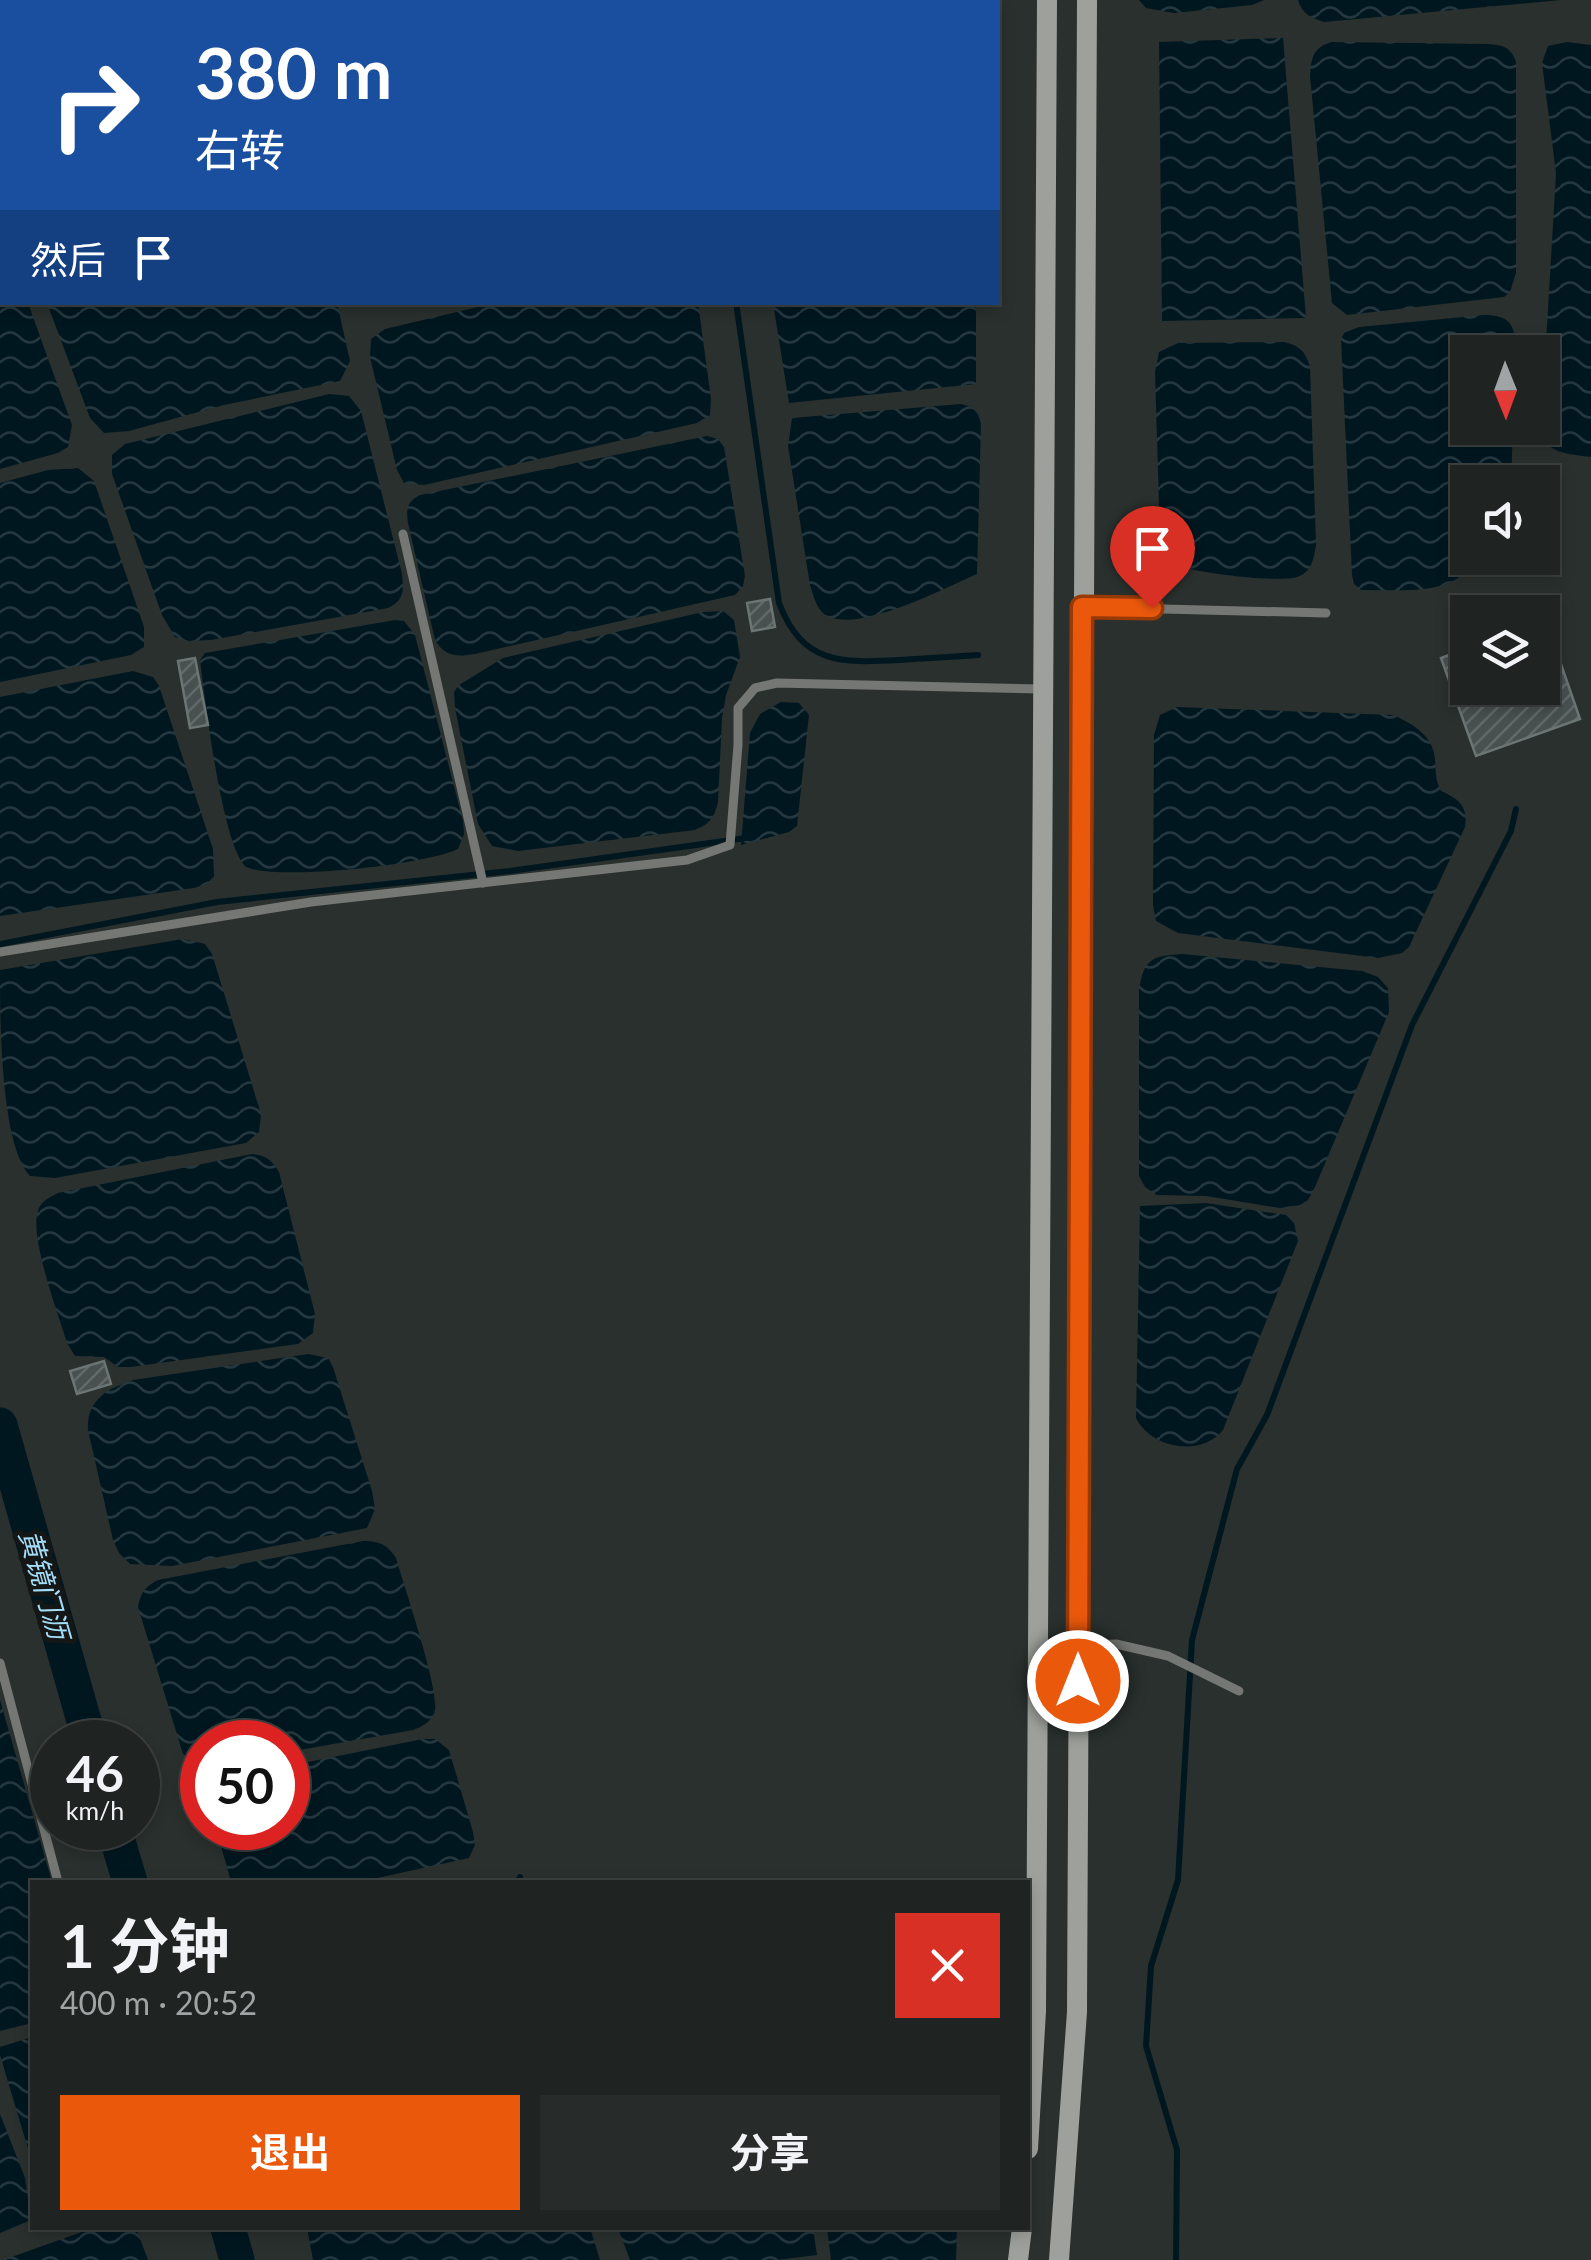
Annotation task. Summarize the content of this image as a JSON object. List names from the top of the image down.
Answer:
{
  "water": ["黄镜门沥"],
  "north": "bottom",
  "page": {
    "turn": ["380 m", "右转"],
    "then": "然后",
    "speed": "46 km/h",
    "limit": "50",
    "heading": ["1 分钟", "400 m · 20:52"],
    "buttons": ["退出", "分享"]
  }
}
